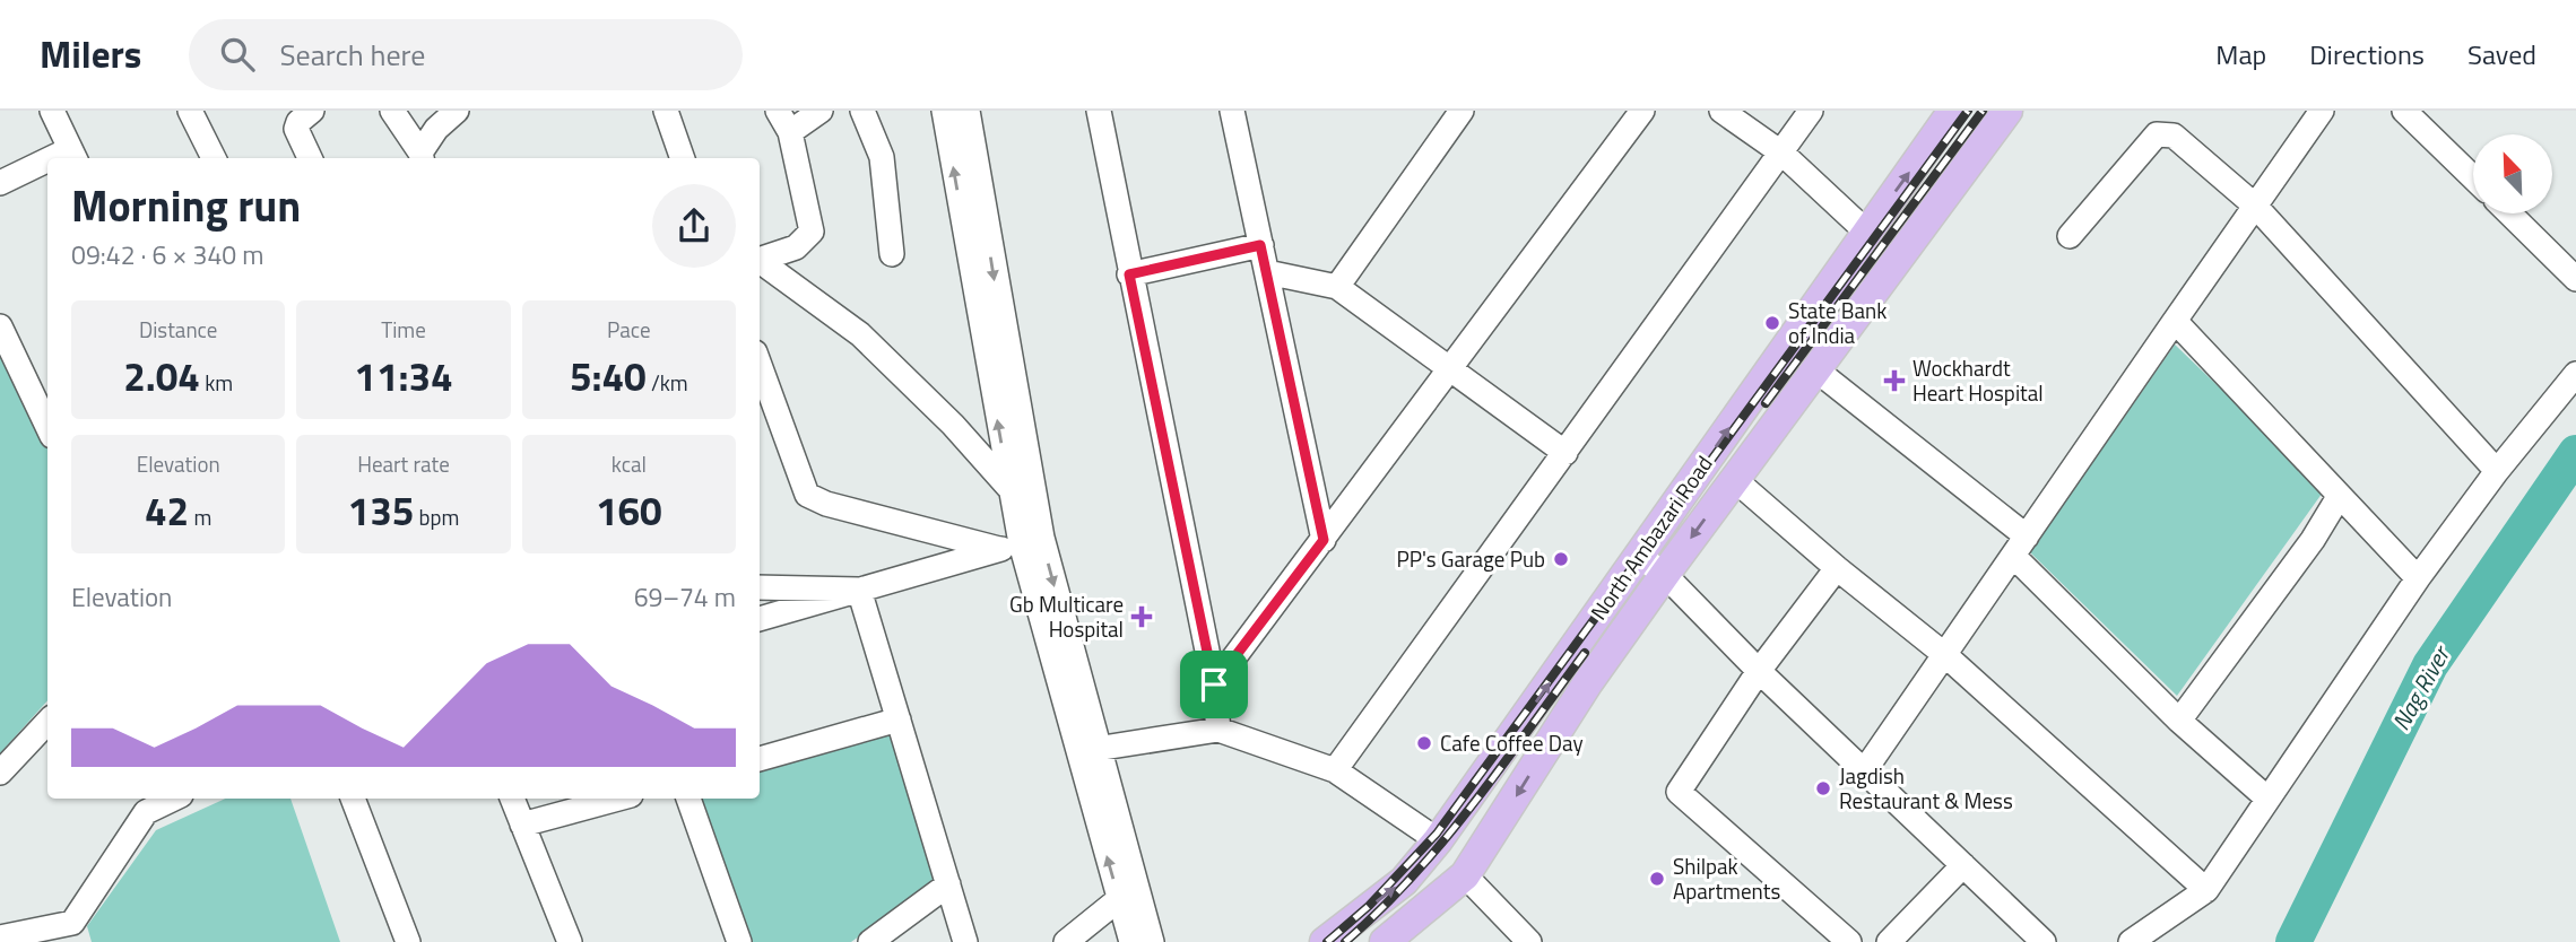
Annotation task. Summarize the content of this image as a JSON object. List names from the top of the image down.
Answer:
{
  "streets": {
    "main road": ["North Ambazari Road"]
  },
  "water": ["Nag River"],
  "places": {
    "other": [
      "State Bank of India",
      "PP's Garage Pub",
      "Cafe Coffee Day",
      "Jagdish Restaurant & Mess",
      "Shilpak Apartments"
    ],
    "health": ["Wockhardt Heart Hospital", "Gb Multicare Hospital"]
  },
  "north": "top left",
  "page": {
    "header": "Milers",
    "search": "Search here",
    "nav": ["Map", "Directions", "Saved"],
    "heading": ["Morning run", "09:42 · 6 × 340 m"],
    "stats": [
      ["Distance", "2.04 km"],
      ["Time", "11:34"],
      ["Pace", "5:40 /km"],
      ["Elevation", "42 m"],
      ["Heart rate", "135 bpm"],
      ["kcal", "160"]
    ],
    "chart": ["Elevation", "69–74 m"]
  }
}
